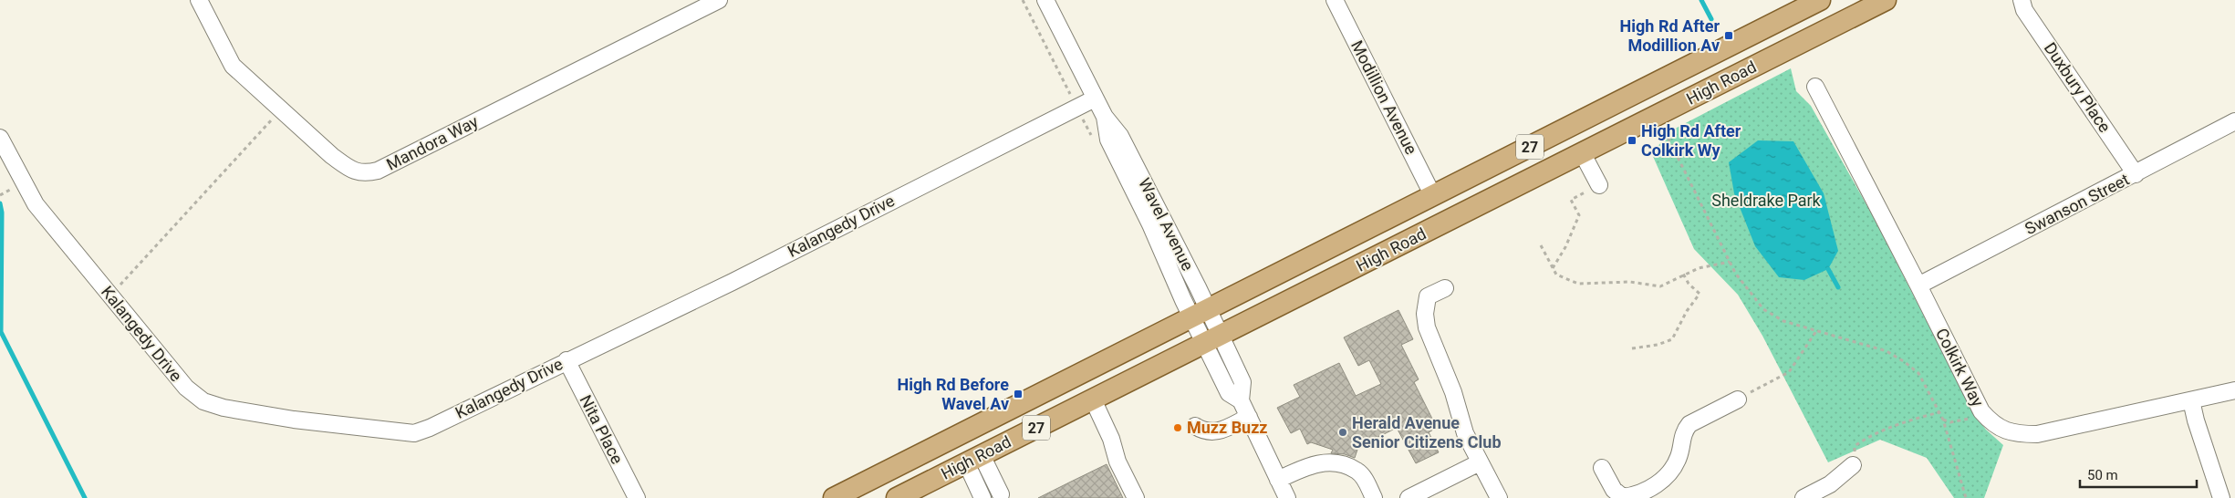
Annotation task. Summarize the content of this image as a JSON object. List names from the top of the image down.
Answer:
{
  "streets": {
    "main road": ["High Road", "27"],
    "street": [
      "Duxbury Place",
      "Modillion Avenue",
      "Mandora Way",
      "Swanson Street",
      "Wavel Avenue",
      "Kalangedy Drive",
      "Colkirk Way",
      "Nita Place"
    ]
  },
  "crossings": [
    ["High Road", "Modillion Avenue"],
    ["High Road", "Wavel Avenue"],
    ["Duxbury Place", "Swanson Street"],
    ["Swanson Street", "Colkirk Way"],
    ["Wavel Avenue", "Kalangedy Drive"],
    ["Kalangedy Drive", "Nita Place"]
  ],
  "parks": ["Sheldrake Park"],
  "places": {
    "transit": ["High Rd After Modillion Av", "High Rd After Colkirk Wy", "High Rd Before Wavel Av"],
    "other": ["Muzz Buzz", "Herald Avenue Senior Citizens Club"]
  },
  "scale_bar": "50 m"
}
